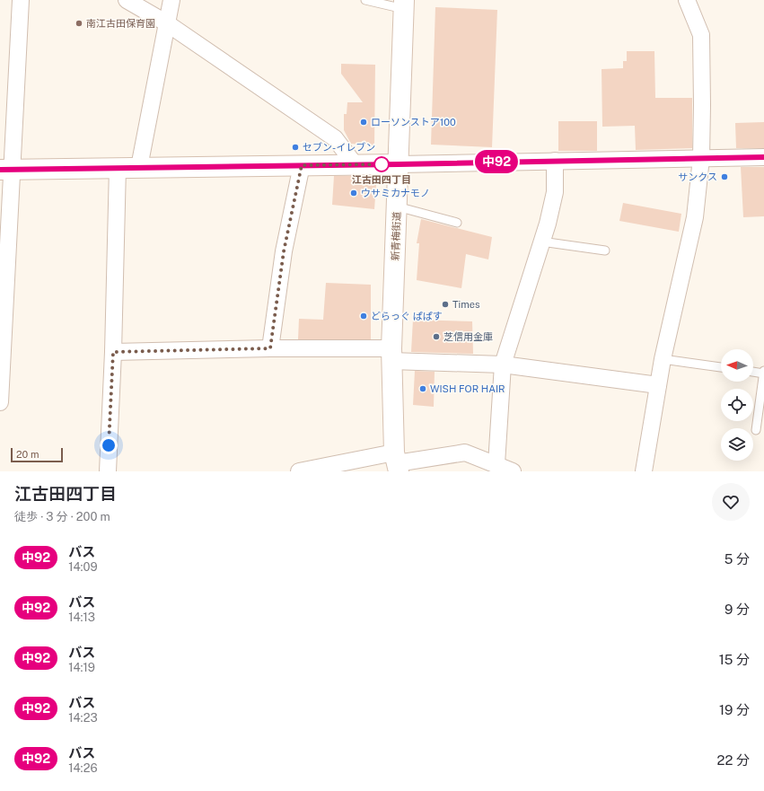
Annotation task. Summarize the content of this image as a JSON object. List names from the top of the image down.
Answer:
{
  "streets": {
    "main road": ["新青梅街道"]
  },
  "places": [
    "南江古田保育園",
    "ローソンストア100",
    "セブン-イレブン",
    "江古田四丁目",
    "サンクス",
    "ウサミカナモノ",
    "Times",
    "どらっぐ ぱぱす",
    "芝信用金庫",
    "WISH FOR HAIR"
  ],
  "lines": ["bus line 中92"],
  "scale_bar": "20 m",
  "north": "left",
  "page": {
    "on_map": "中92",
    "scale": "20 m",
    "heading": ["江古田四丁目", "徒歩 · 3 分 · 200 m"],
    "list": [
      {
        "mark": "中92",
        "name": "バス",
        "note": "14:09",
        "value": "5 分"
      },
      {
        "mark": "中92",
        "name": "バス",
        "note": "14:13",
        "value": "9 分"
      },
      {
        "mark": "中92",
        "name": "バス",
        "note": "14:19",
        "value": "15 分"
      },
      {
        "mark": "中92",
        "name": "バス",
        "note": "14:23",
        "value": "19 分"
      },
      {
        "mark": "中92",
        "name": "バス",
        "note": "14:26",
        "value": "22 分"
      }
    ]
  }
}
